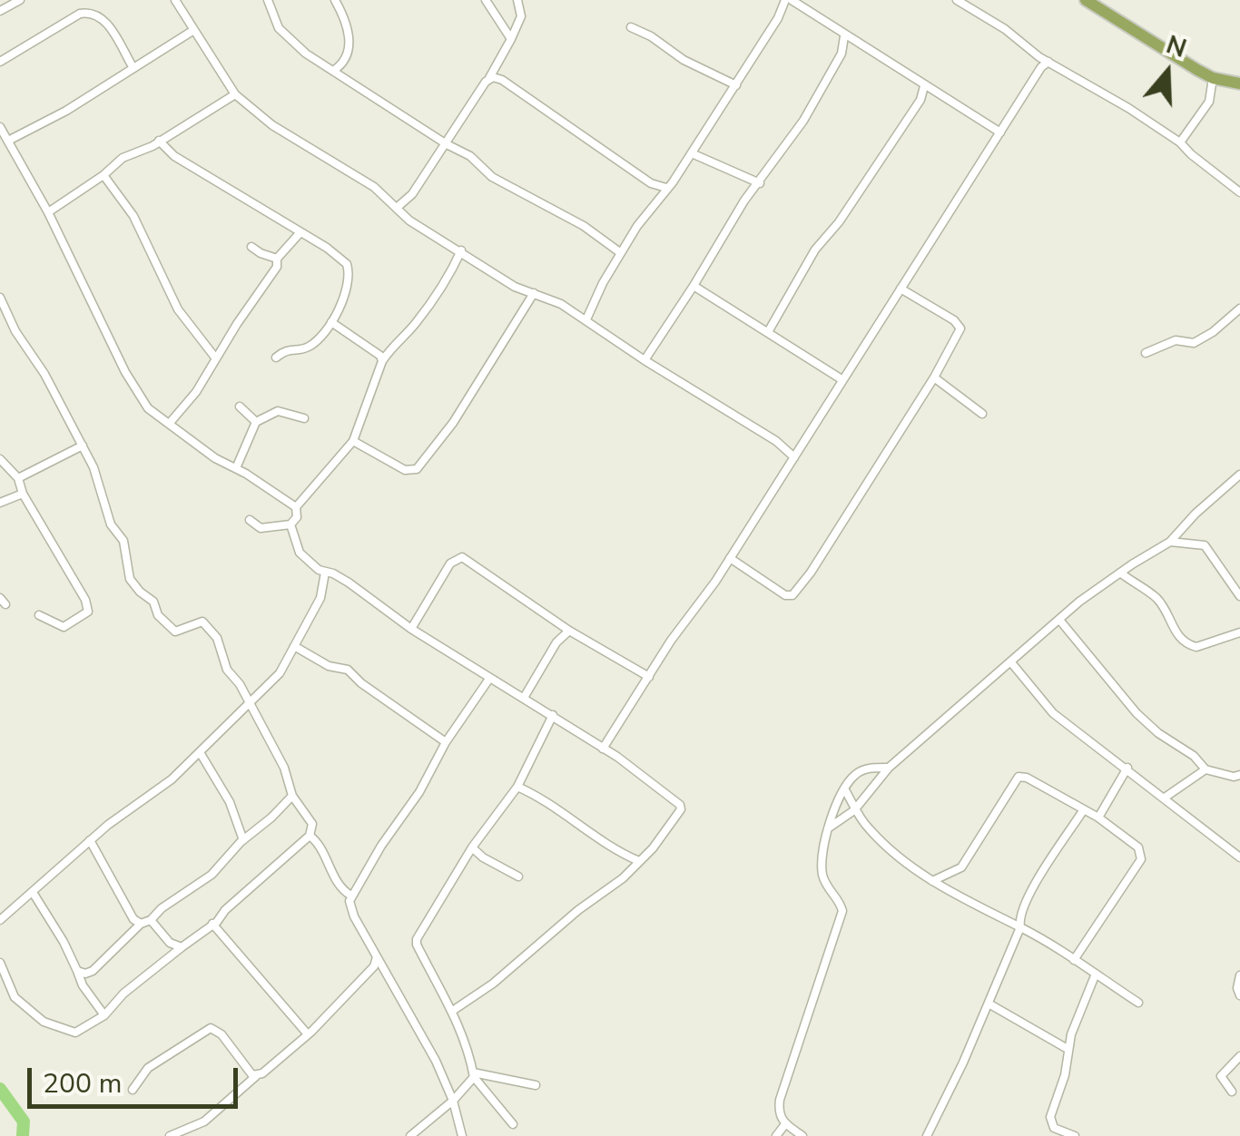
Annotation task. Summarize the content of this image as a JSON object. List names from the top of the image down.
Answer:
{
  "scale_bar": "200 m",
  "north": "top"
}
